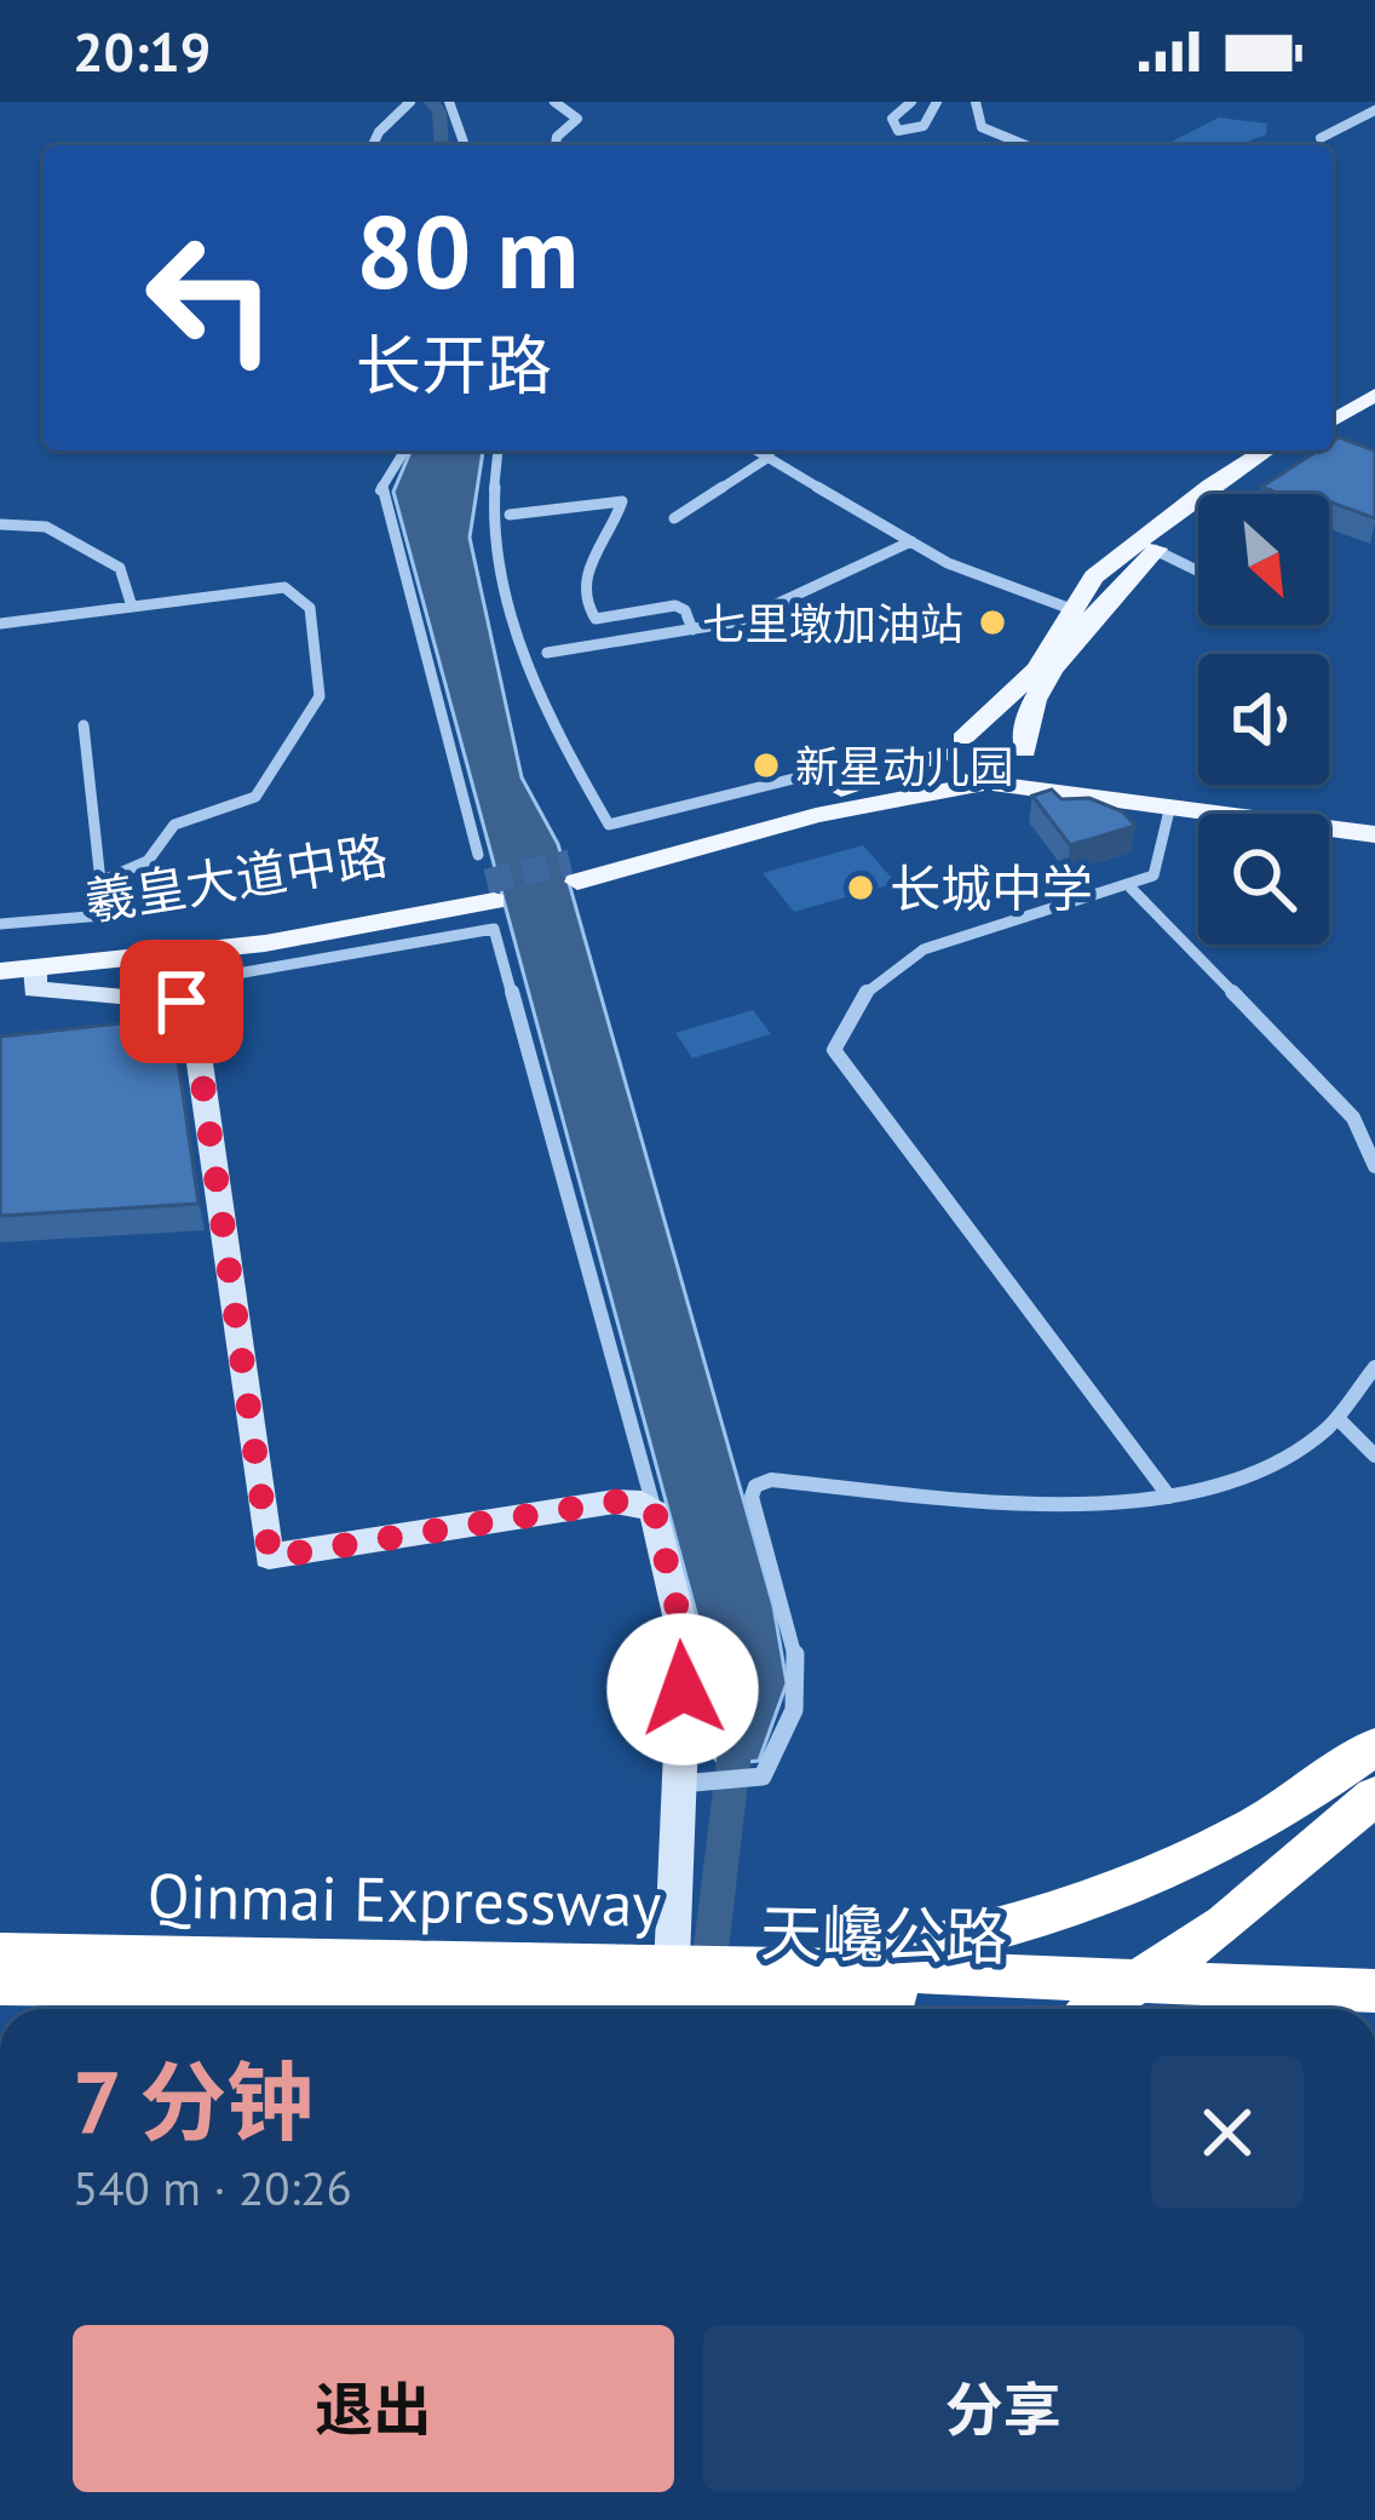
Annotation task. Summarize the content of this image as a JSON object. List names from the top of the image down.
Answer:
{
  "streets": {
    "highway": ["Qinmai Expressway", "天巉公路"],
    "main road": ["羲皇大道中路"]
  },
  "crossings": [
    ["Qinmai Expressway", "天巉公路"]
  ],
  "places": ["七里墩加油站", "新星动儿园", "长城中学"],
  "north": "bottom right",
  "page": {
    "status": "20:19",
    "turn": ["80 m", "长开路"],
    "heading": ["7 分钟", "540 m · 20:26"],
    "buttons": ["退出", "分享"]
  }
}
